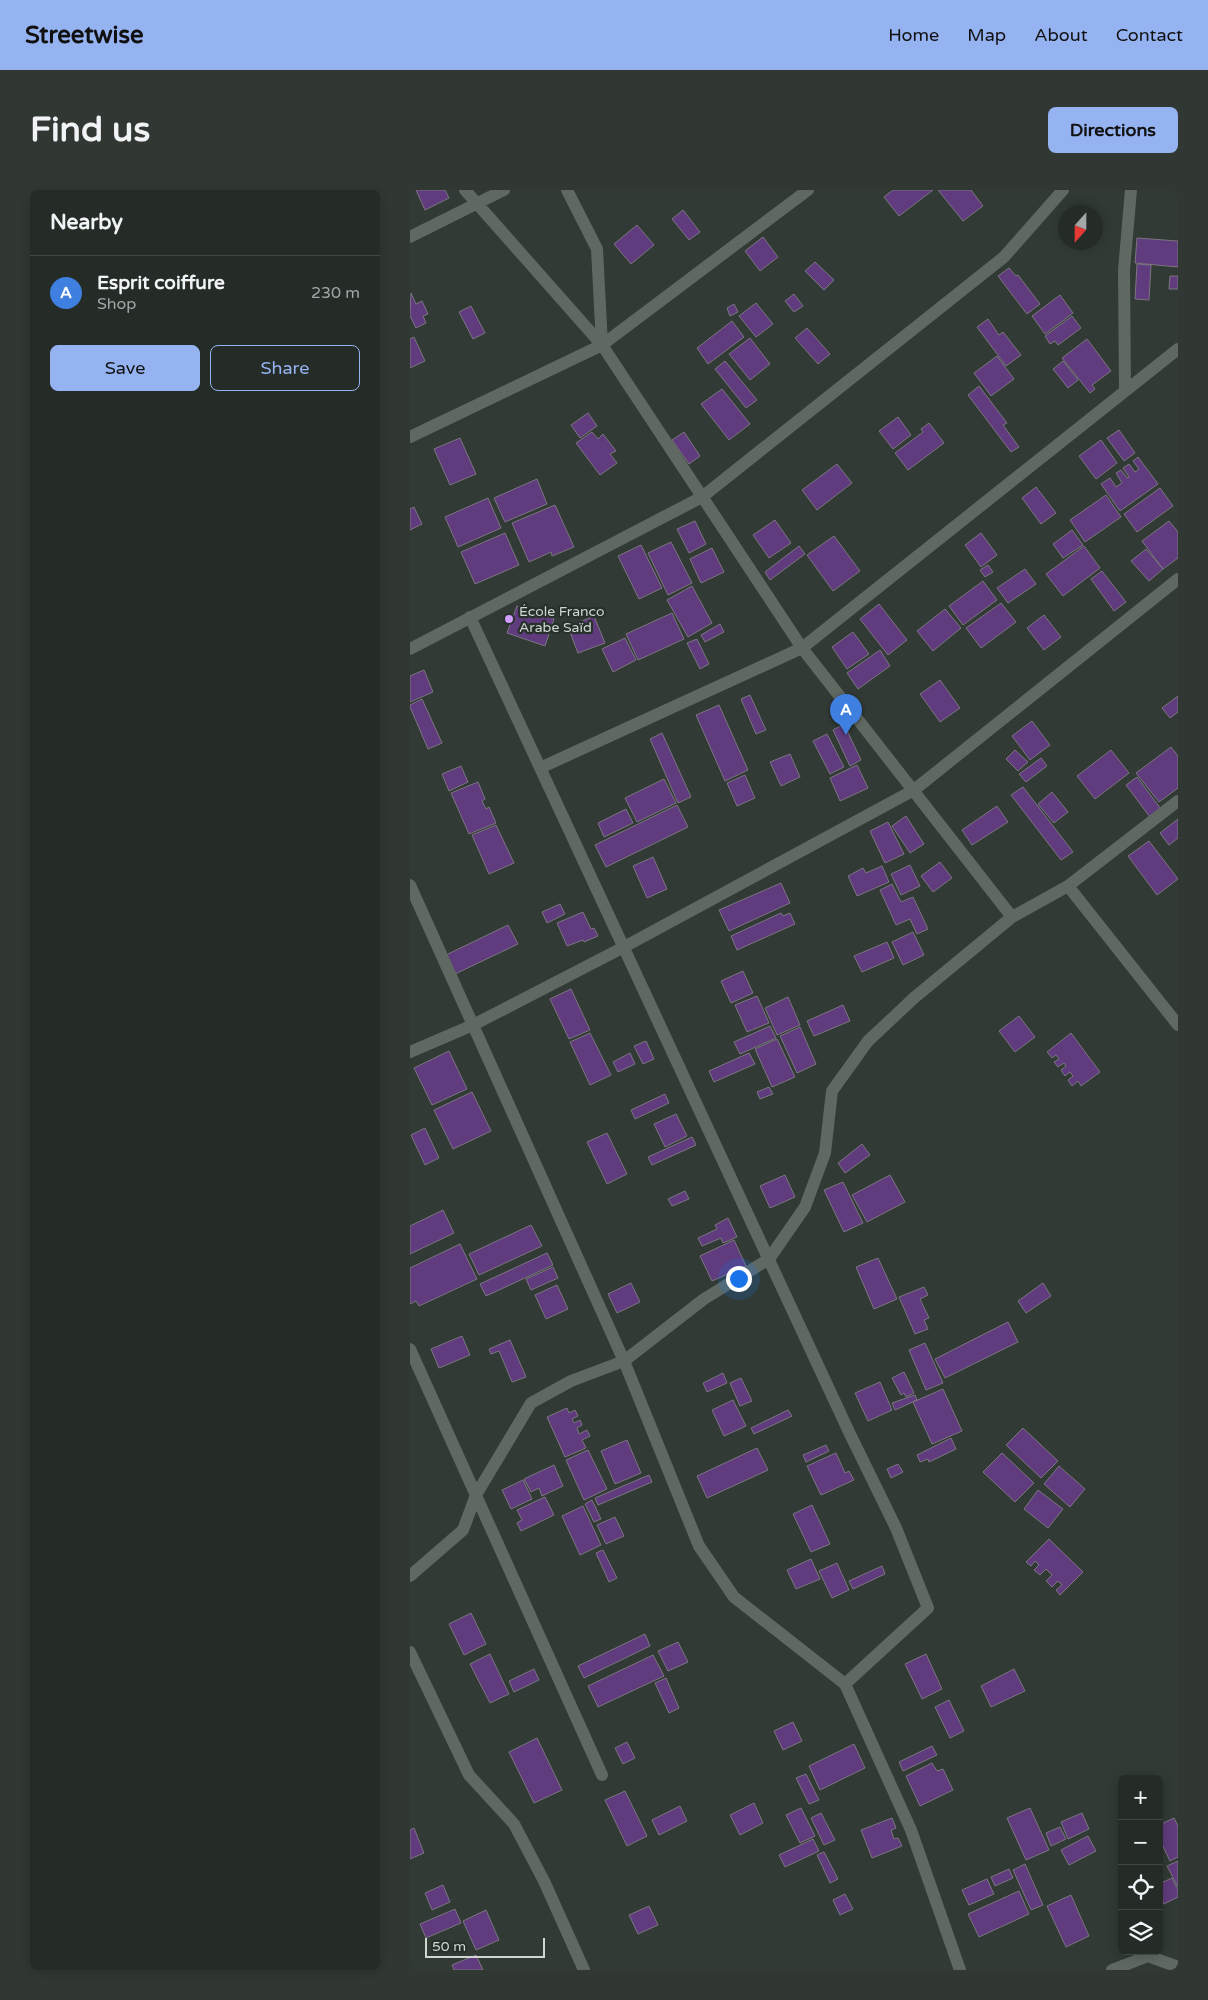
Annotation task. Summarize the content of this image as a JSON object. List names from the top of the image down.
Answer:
{
  "places": ["École Franco Arabe Saïd"],
  "scale_bar": "50 m",
  "north": "bottom",
  "page": {
    "header": "Streetwise",
    "nav": [
      "Home",
      "Map",
      "About",
      "Contact"
    ],
    "buttons": [
      "Directions",
      ["Save", "Share"]
    ],
    "title": "Find us",
    "heading": "Nearby",
    "list": [
      {
        "mark": "A",
        "name": "Esprit coiffure",
        "note": "Shop",
        "value": "230 m"
      }
    ],
    "pins": "A",
    "map_buttons": ["+", "−"],
    "scale": "50 m"
  }
}
